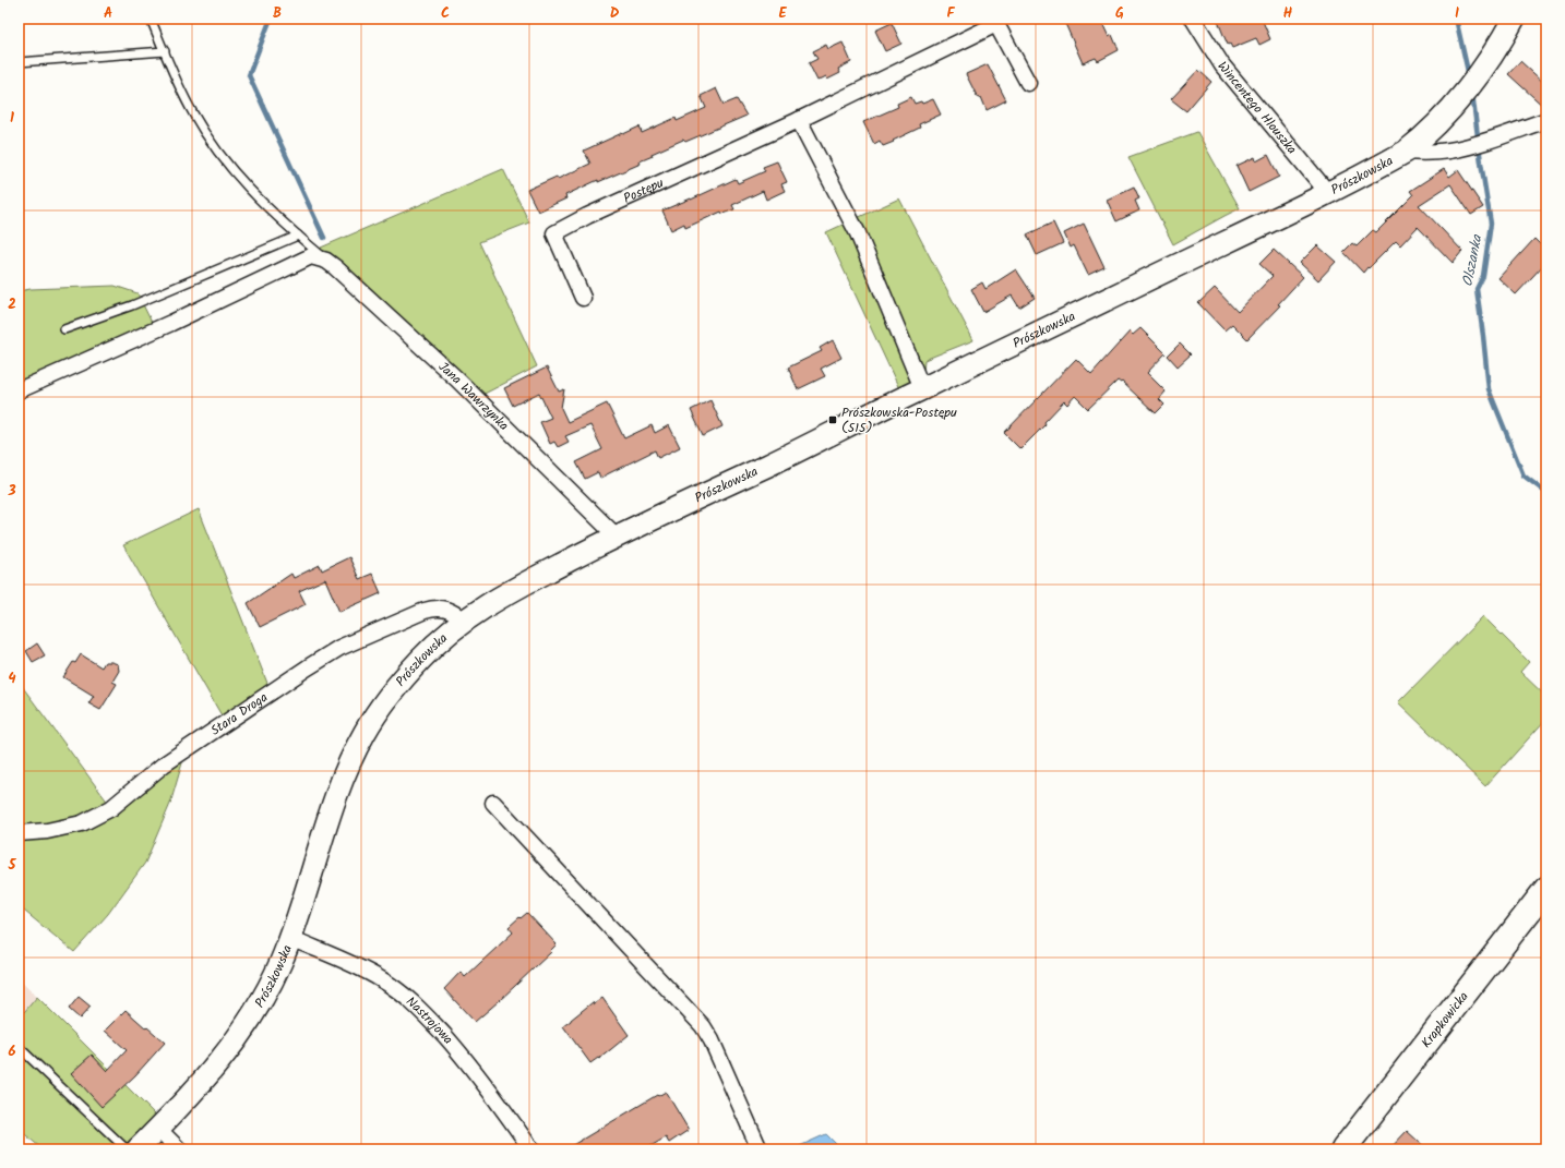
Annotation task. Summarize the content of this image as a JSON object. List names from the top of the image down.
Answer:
{
  "streets": {
    "main road": ["Prószkowska", "Krapkowicka"],
    "street": [
      "Wincentego Hlouszka",
      "Postępu",
      "Jana Wawrzynka",
      "Stara Droga",
      "Nastrojowa"
    ]
  },
  "crossings": [
    ["Wincentego Hlouszka", "Prószkowska"],
    ["Prószkowska", "Jana Wawrzynka"],
    ["Prószkowska", "Stara Droga"],
    ["Prószkowska", "Nastrojowa"]
  ],
  "water": ["Olszanka"],
  "places": {
    "transit": ["Prószkowska-Postępu (515)"]
  },
  "grid": {
    "columns": [
      "A",
      "B",
      "C",
      "D",
      "E",
      "F",
      "G",
      "H",
      "I"
    ],
    "rows": [
      "1",
      "2",
      "3",
      "4",
      "5",
      "6"
    ]
  }
}
